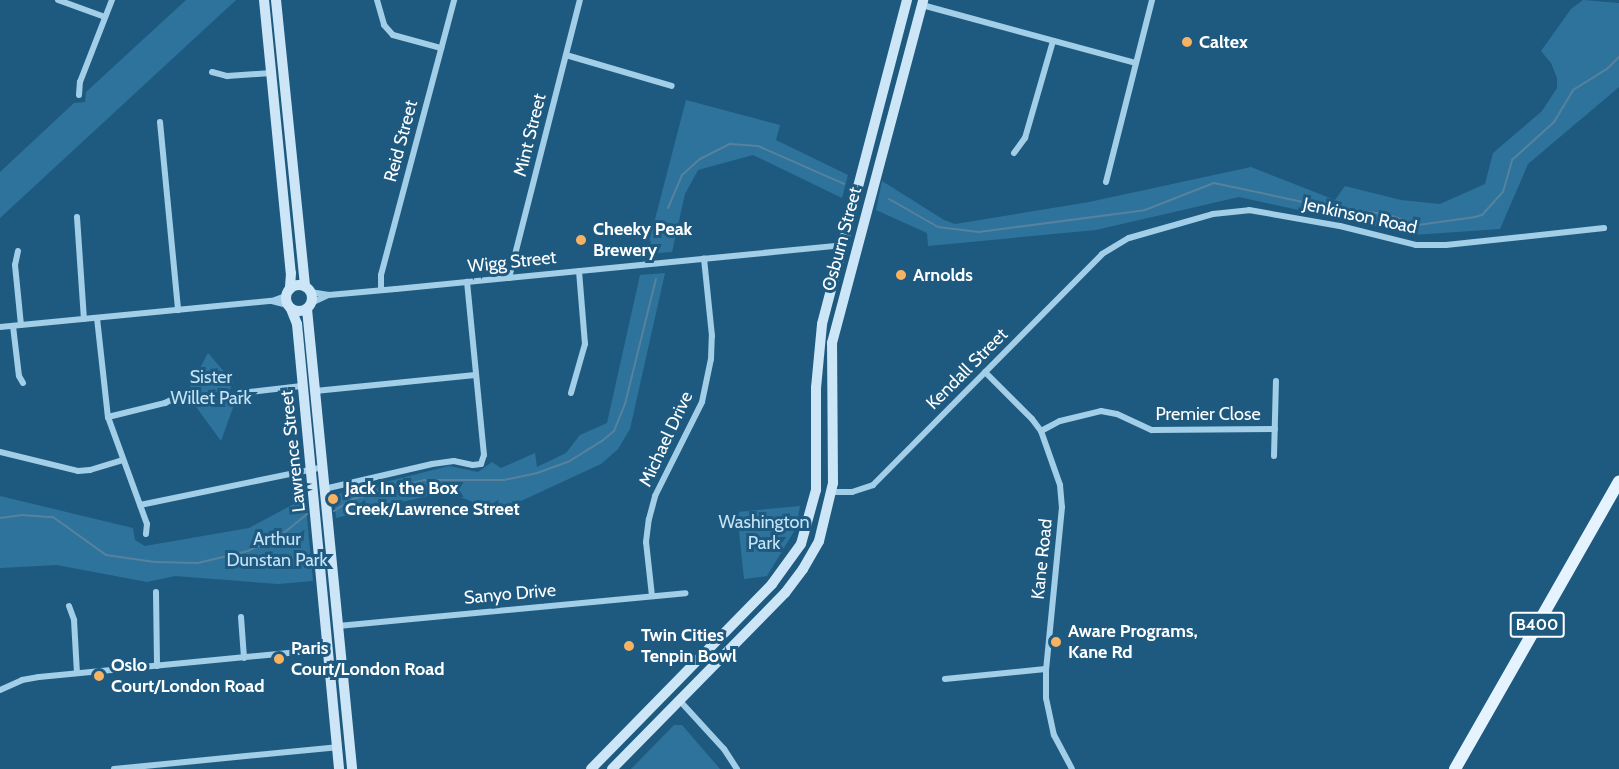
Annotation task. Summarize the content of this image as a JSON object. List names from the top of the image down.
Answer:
{
  "streets": {
    "main road": ["B400"],
    "street": [
      "Mint Street",
      "Reid Street",
      "Jenkinson Road",
      "Osburn Street",
      "Wigg Street",
      "Kendall Street",
      "Premier Close",
      "Michael Drive",
      "Lawrence Street",
      "Kane Road",
      "Sanyo Drive"
    ]
  },
  "crossings": [
    ["Mint Street", "Wigg Street"],
    ["Reid Street", "Wigg Street"],
    ["Jenkinson Road", "Kendall Street"],
    ["Osburn Street", "Wigg Street"],
    ["Osburn Street", "Kendall Street"],
    ["Wigg Street", "Michael Drive"],
    ["Wigg Street", "Lawrence Street"],
    ["Kendall Street", "Kane Road"],
    ["Premier Close", "Kane Road"],
    ["Michael Drive", "Sanyo Drive"],
    ["Lawrence Street", "Sanyo Drive"]
  ],
  "parks": ["Sister Willet Park", "Washington Park", "Arthur Dunstan Park"],
  "places": [
    "Caltex",
    "Cheeky Peak Brewery",
    "Arnolds",
    "Jack In the Box Creek/Lawrence Street",
    "Aware Programs, Kane Rd",
    "Twin Cities Tenpin Bowl",
    "Paris Court/London Road",
    "Oslo Court/London Road"
  ]
}
